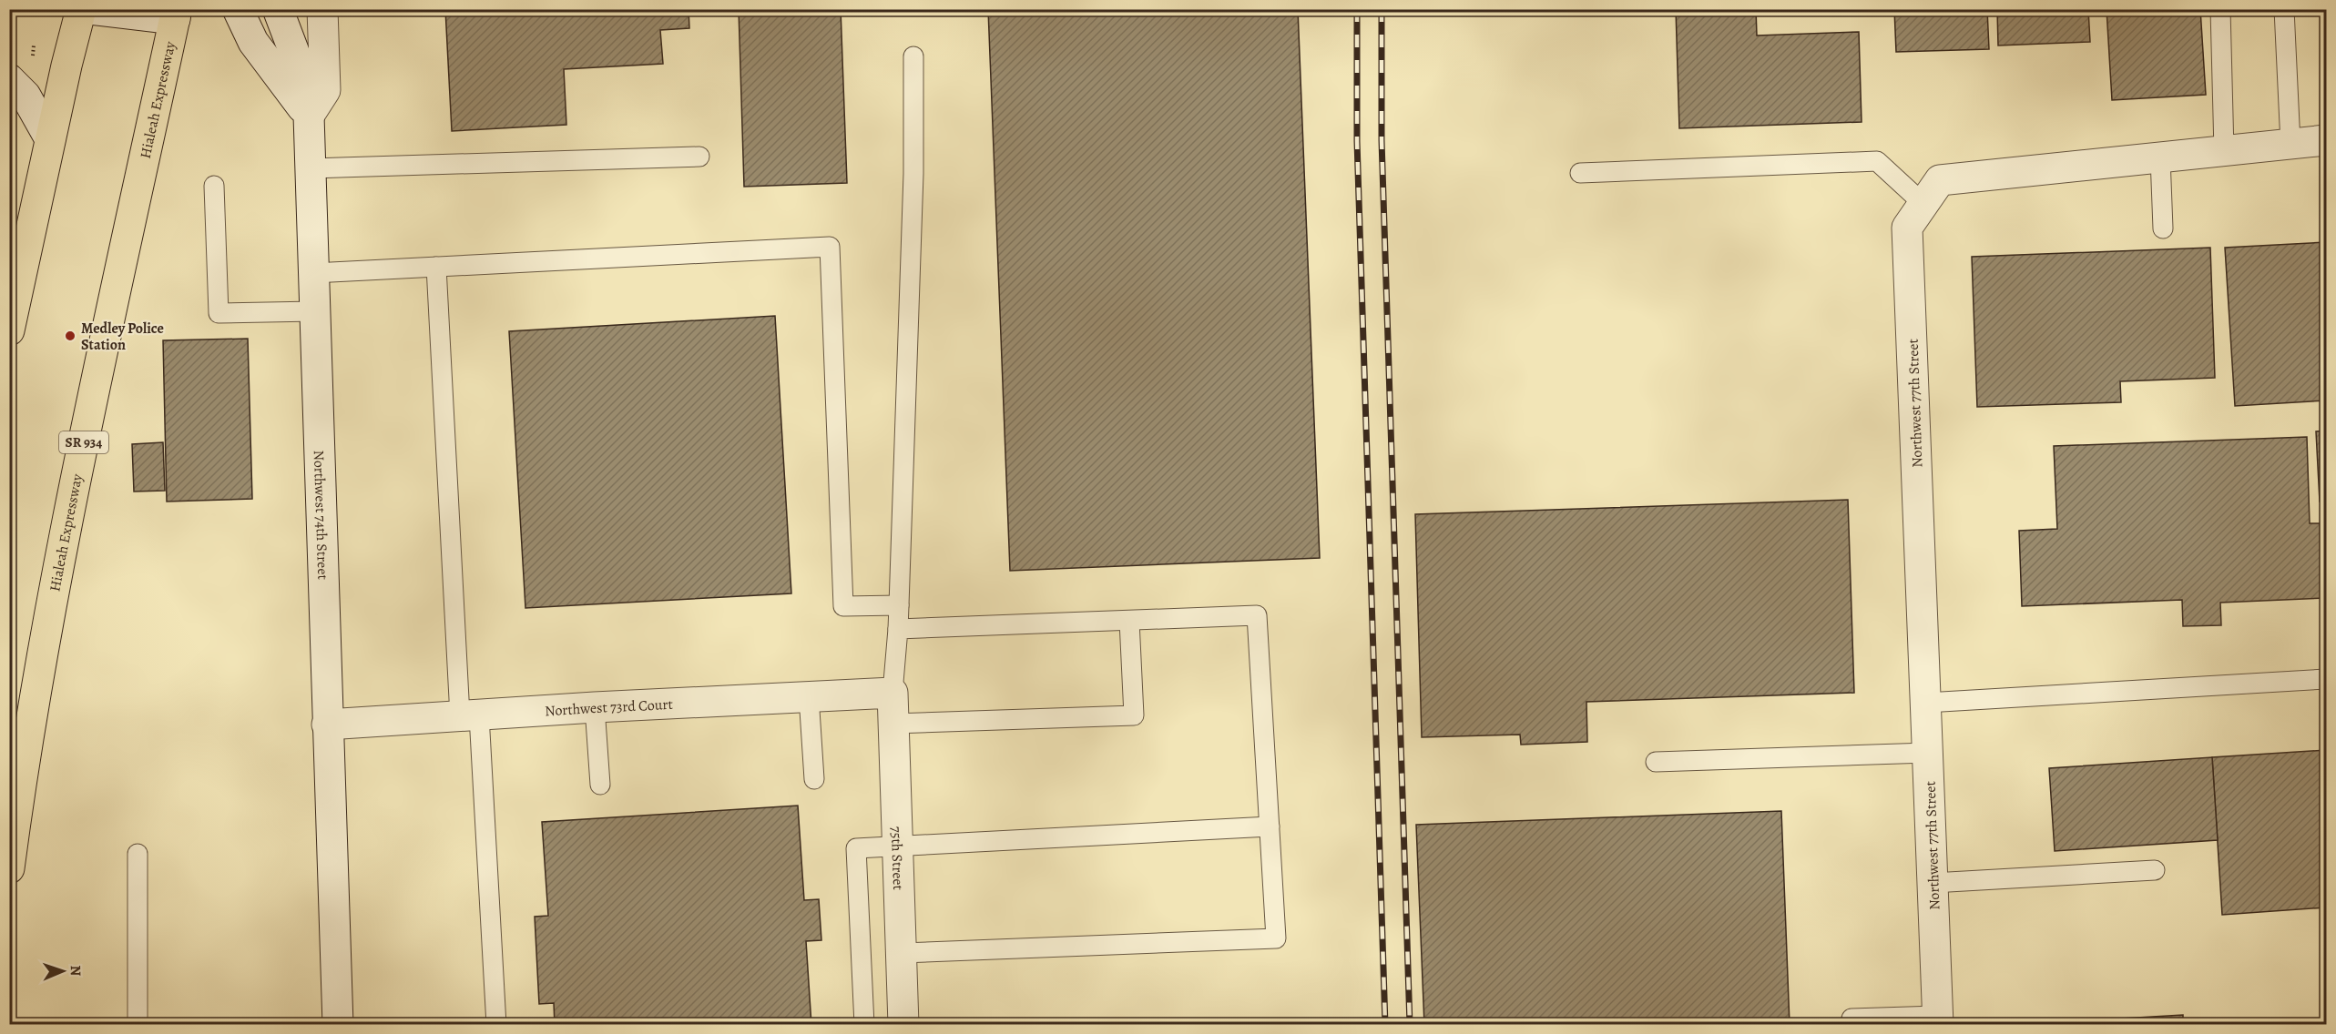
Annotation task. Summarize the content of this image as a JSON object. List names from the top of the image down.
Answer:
{
  "streets": {
    "main road": ["Hialeah Expressway", "SR 934"],
    "street": [
      "Northwest 77th Street",
      "Northwest 74th Street",
      "Northwest 73rd Court",
      "75th Street"
    ]
  },
  "crossings": [
    ["Northwest 74th Street", "Northwest 73rd Court"],
    ["Northwest 73rd Court", "75th Street"]
  ],
  "places": ["Medley Police Station"],
  "north": "right"
}
